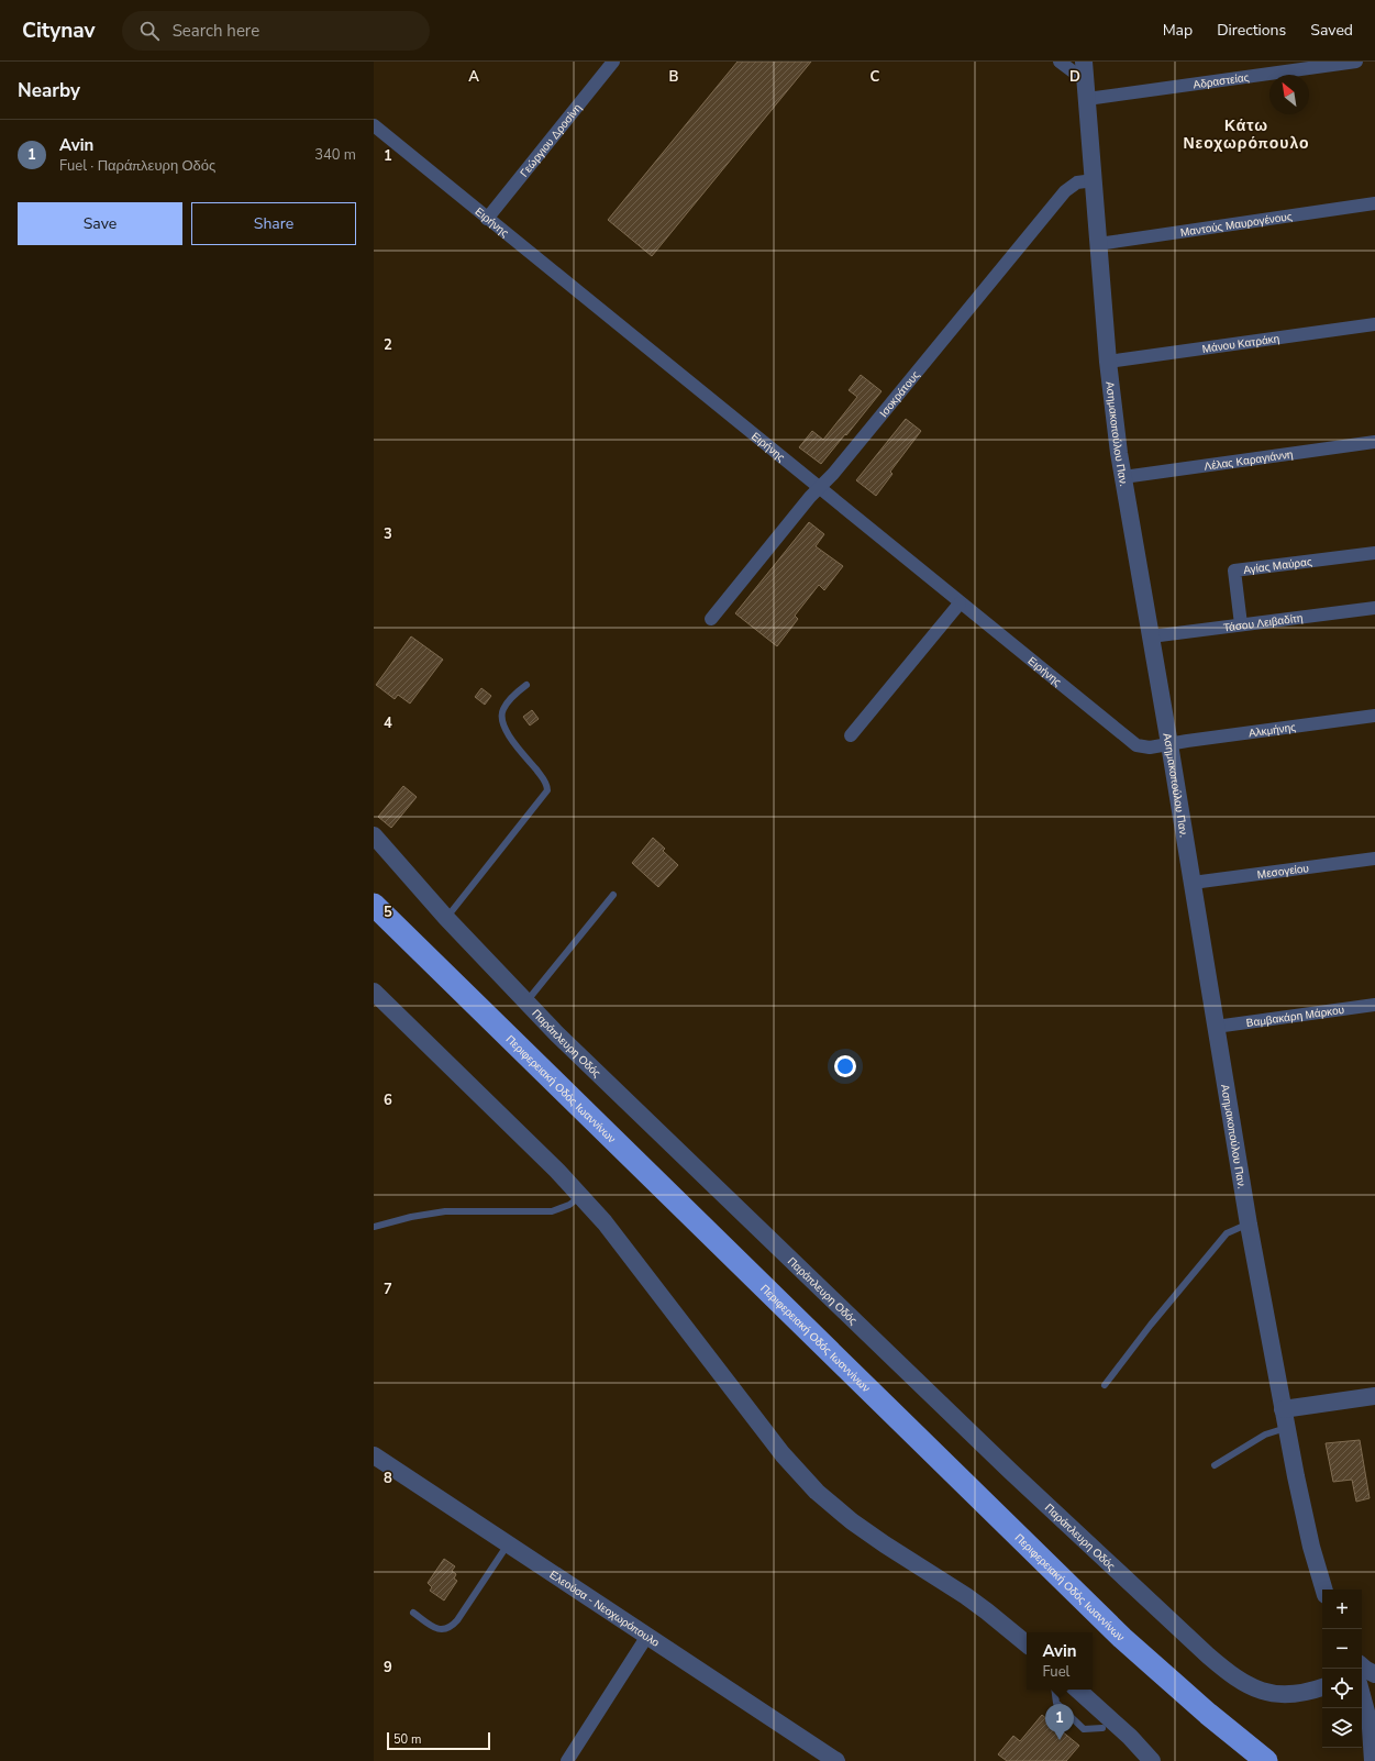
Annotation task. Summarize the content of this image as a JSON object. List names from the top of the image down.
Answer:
{
  "streets": {
    "highway": ["Περιφερειακή Οδός Ιωαννίνων"],
    "street": [
      "Αδραστείας",
      "Γεώργιου Δροσίνη",
      "Ειρήνης",
      "Μαντούς Μαυρογένους",
      "Μάνου Κατράκη",
      "Ισοκράτους",
      "Ασημακοπούλου Παν.",
      "Λέλας Καραγιάννη",
      "Αγίας Μαύρας",
      "Τάσου Λειβαδίτη",
      "Αλκμήνης",
      "Μεσογείου",
      "Βαμβακάρη Μάρκου",
      "Παράπλευρη Οδός",
      "Ελεούσα - Νεοχωρόπουλο"
    ]
  },
  "crossings": [
    ["Αδραστείας", "Ασημακοπούλου Παν."],
    ["Γεώργιου Δροσίνη", "Ειρήνης"],
    ["Ειρήνης", "Ισοκράτους"],
    ["Ειρήνης", "Ασημακοπούλου Παν."],
    ["Ειρήνης", "Αλκμήνης"],
    ["Μαντούς Μαυρογένους", "Ασημακοπούλου Παν."],
    ["Μάνου Κατράκη", "Ασημακοπούλου Παν."],
    ["Ισοκράτους", "Ασημακοπούλου Παν."],
    ["Ασημακοπούλου Παν.", "Λέλας Καραγιάννη"],
    ["Ασημακοπούλου Παν.", "Τάσου Λειβαδίτη"],
    ["Ασημακοπούλου Παν.", "Αλκμήνης"],
    ["Ασημακοπούλου Παν.", "Μεσογείου"],
    ["Ασημακοπούλου Παν.", "Βαμβακάρη Μάρκου"],
    ["Αγίας Μαύρας", "Τάσου Λειβαδίτη"]
  ],
  "districts": ["Κάτω Νεοχωρόπουλο"],
  "scale_bar": "50 m",
  "north": "top left",
  "page": {
    "header": "Citynav",
    "search": "Search here",
    "nav": ["Map", "Directions", "Saved"],
    "heading": "Nearby",
    "list": [
      {
        "mark": "1",
        "name": "Avin",
        "note": "Fuel · Παράπλευρη Οδός",
        "value": "340 m"
      }
    ],
    "buttons": ["Save", "Share"],
    "map_buttons": ["+", "−"],
    "popup": ["Avin", "Fuel"],
    "pins": "1",
    "scale": "50 m"
  },
  "grid": {
    "columns": [
      "A",
      "B",
      "C",
      "D"
    ],
    "rows": [
      "1",
      "2",
      "3",
      "4",
      "5",
      "6",
      "7",
      "8",
      "9"
    ]
  }
}
